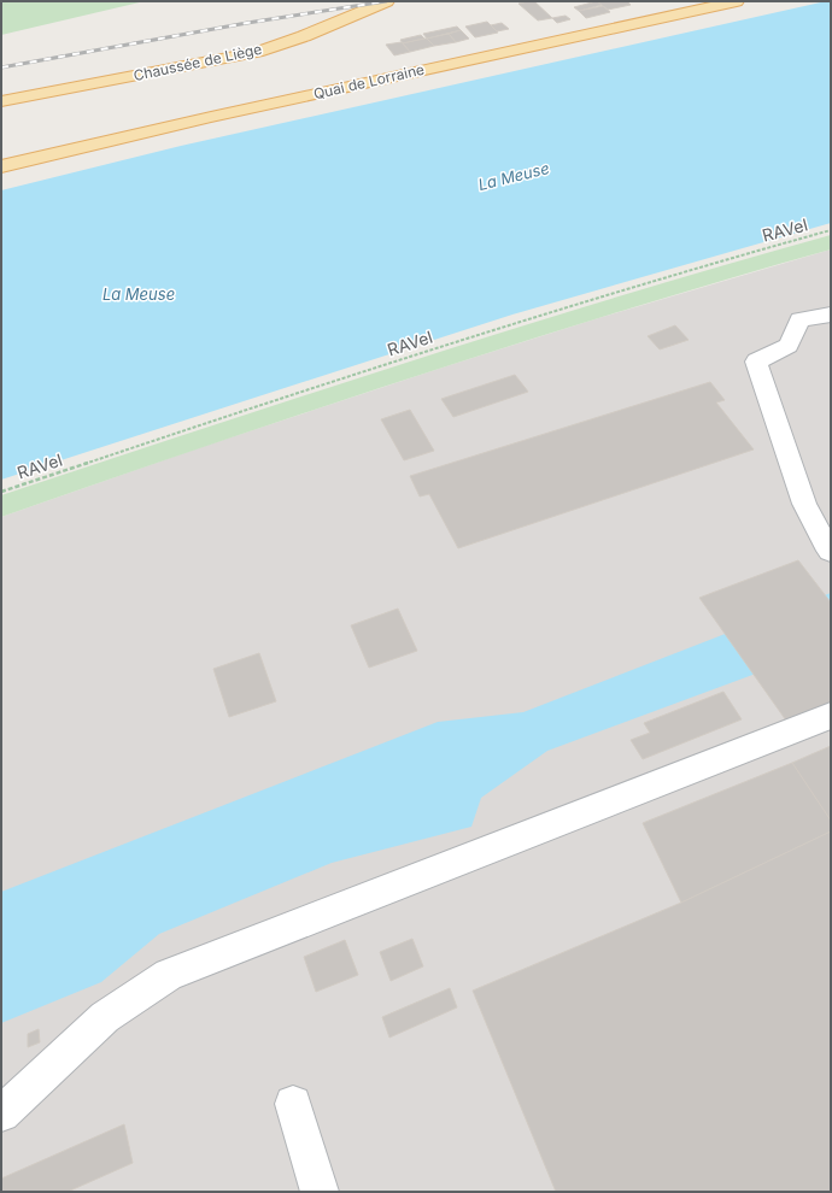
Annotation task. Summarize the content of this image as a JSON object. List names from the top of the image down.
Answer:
{
  "streets": {
    "main road": ["Chaussée de Liège", "Quai de Lorraine"],
    "path": ["RAVel"]
  },
  "water": ["La Meuse"]
}
